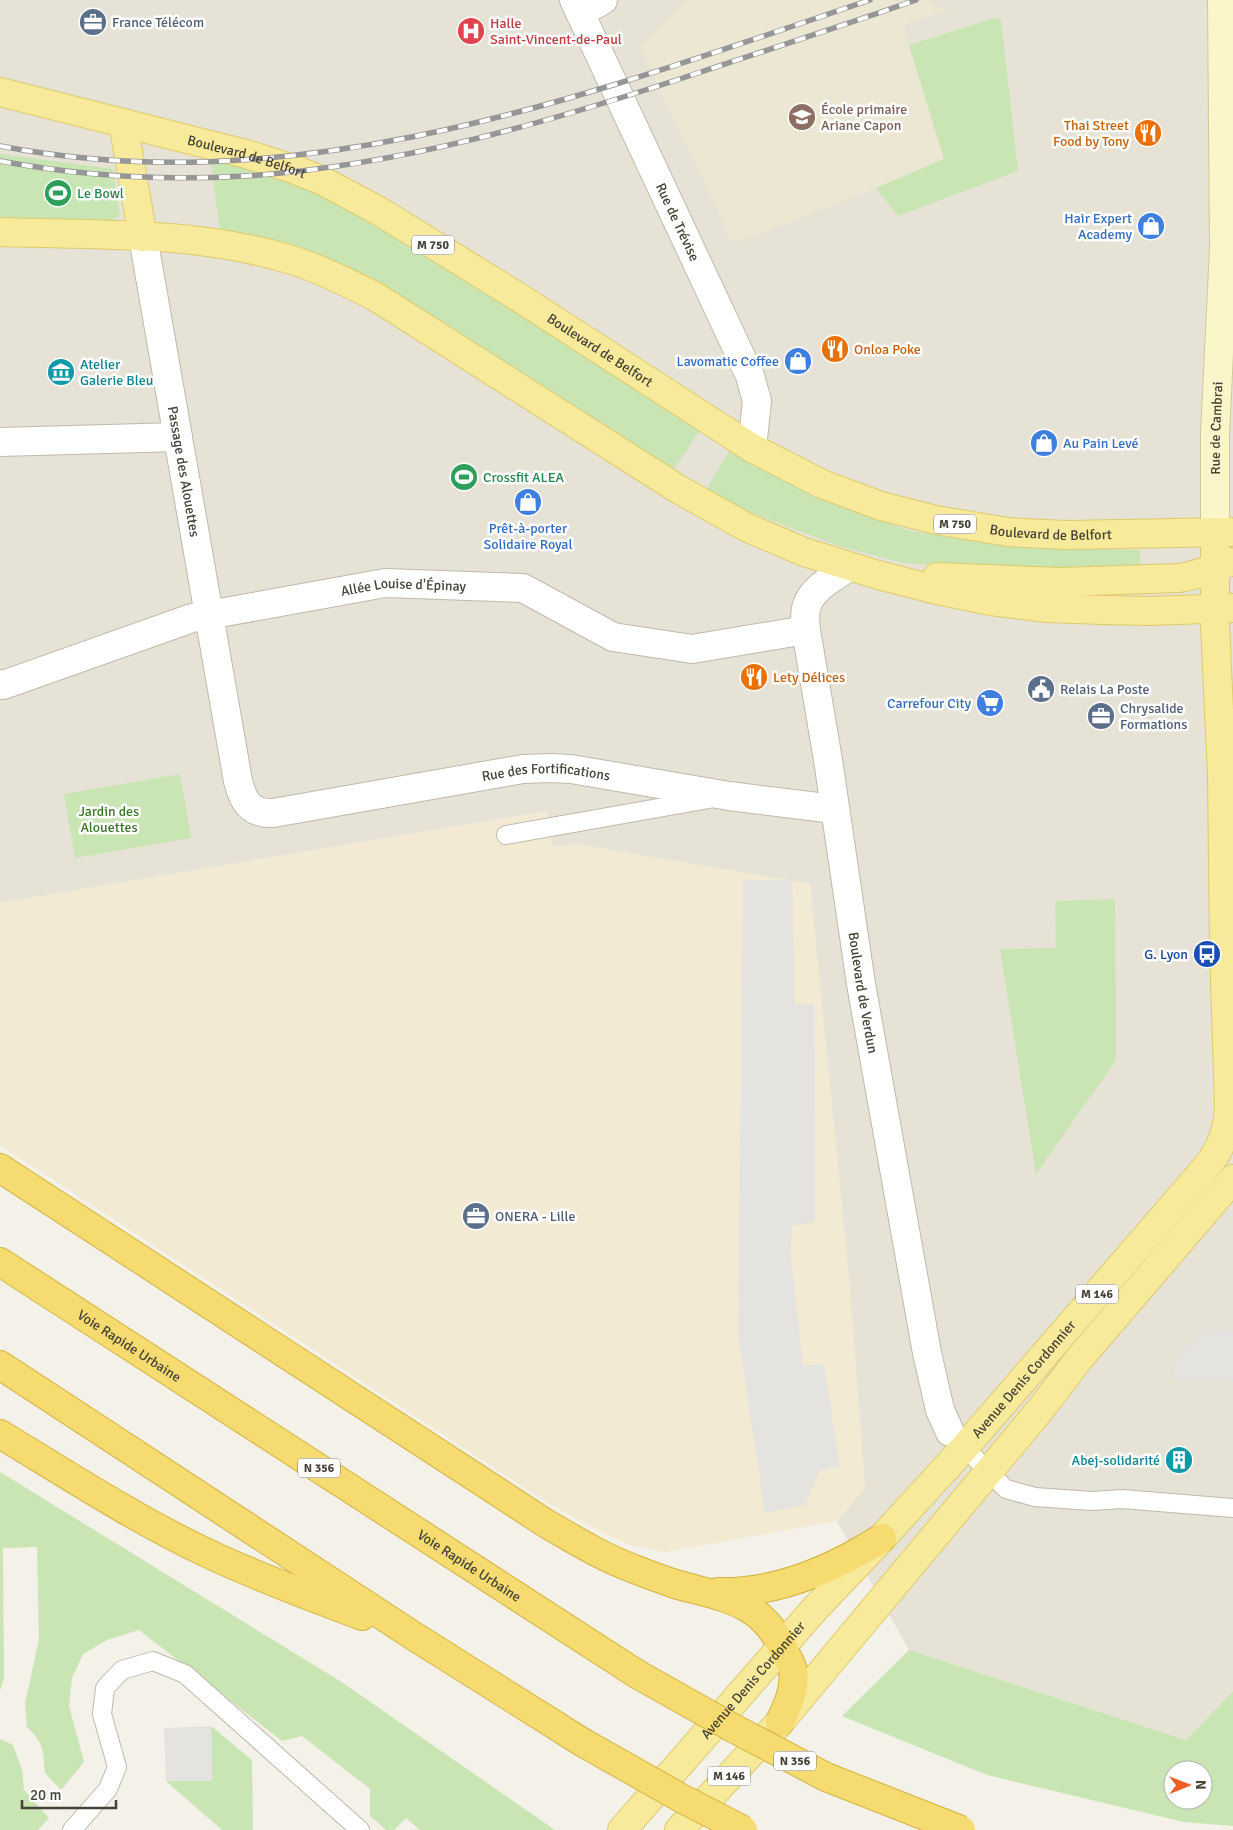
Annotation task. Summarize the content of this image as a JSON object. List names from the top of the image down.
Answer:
{
  "streets": {
    "highway": ["Voie Rapide Urbaine", "N 356"],
    "main road": [
      "Boulevard de Belfort",
      "M 750",
      "Rue de Cambrai",
      "Passage des Alouettes",
      "M 146",
      "Avenue Denis Cordonnier"
    ],
    "street": [
      "Rue de Trévise",
      "Allée Louise d'Épinay",
      "Rue des Fortifications",
      "Boulevard de Verdun"
    ]
  },
  "crossings": [
    ["Boulevard de Belfort", "Rue de Trévise"],
    ["Boulevard de Belfort", "Rue de Cambrai"],
    ["Boulevard de Belfort", "Passage des Alouettes"],
    ["Rue de Cambrai", "Avenue Denis Cordonnier"],
    ["Passage des Alouettes", "Allée Louise d'Épinay"],
    ["Passage des Alouettes", "Rue des Fortifications"],
    ["Allée Louise d'Épinay", "Boulevard de Verdun"],
    ["Rue des Fortifications", "Boulevard de Verdun"],
    ["Boulevard de Verdun", "Avenue Denis Cordonnier"]
  ],
  "parks": ["Jardin des Alouettes"],
  "places": {
    "office": ["France Télécom", "Chrysalide Formations", "ONERA - Lille"],
    "hospital": ["Halle Saint-Vincent-de-Paul"],
    "school or university": ["École primaire Ariane Capon"],
    "restaurant": ["Thai Street Food by Tony", "Onloa Poke", "Lety Délices"],
    "sports": ["Le Bowl", "Crossfit ALEA"],
    "shop": [
      "Hair Expert Academy",
      "Lavomatic Coffee",
      "Au Pain Levé",
      "Prêt-à-porter Solidaire Royal"
    ],
    "museum": ["Atelier Galerie Bleu"],
    "public building": ["Relais La Poste"],
    "supermarket": ["Carrefour City"],
    "bus stop": ["G. Lyon"],
    "building": ["Abej-solidarité"]
  },
  "scale_bar": "20 m",
  "north": "right"
}
